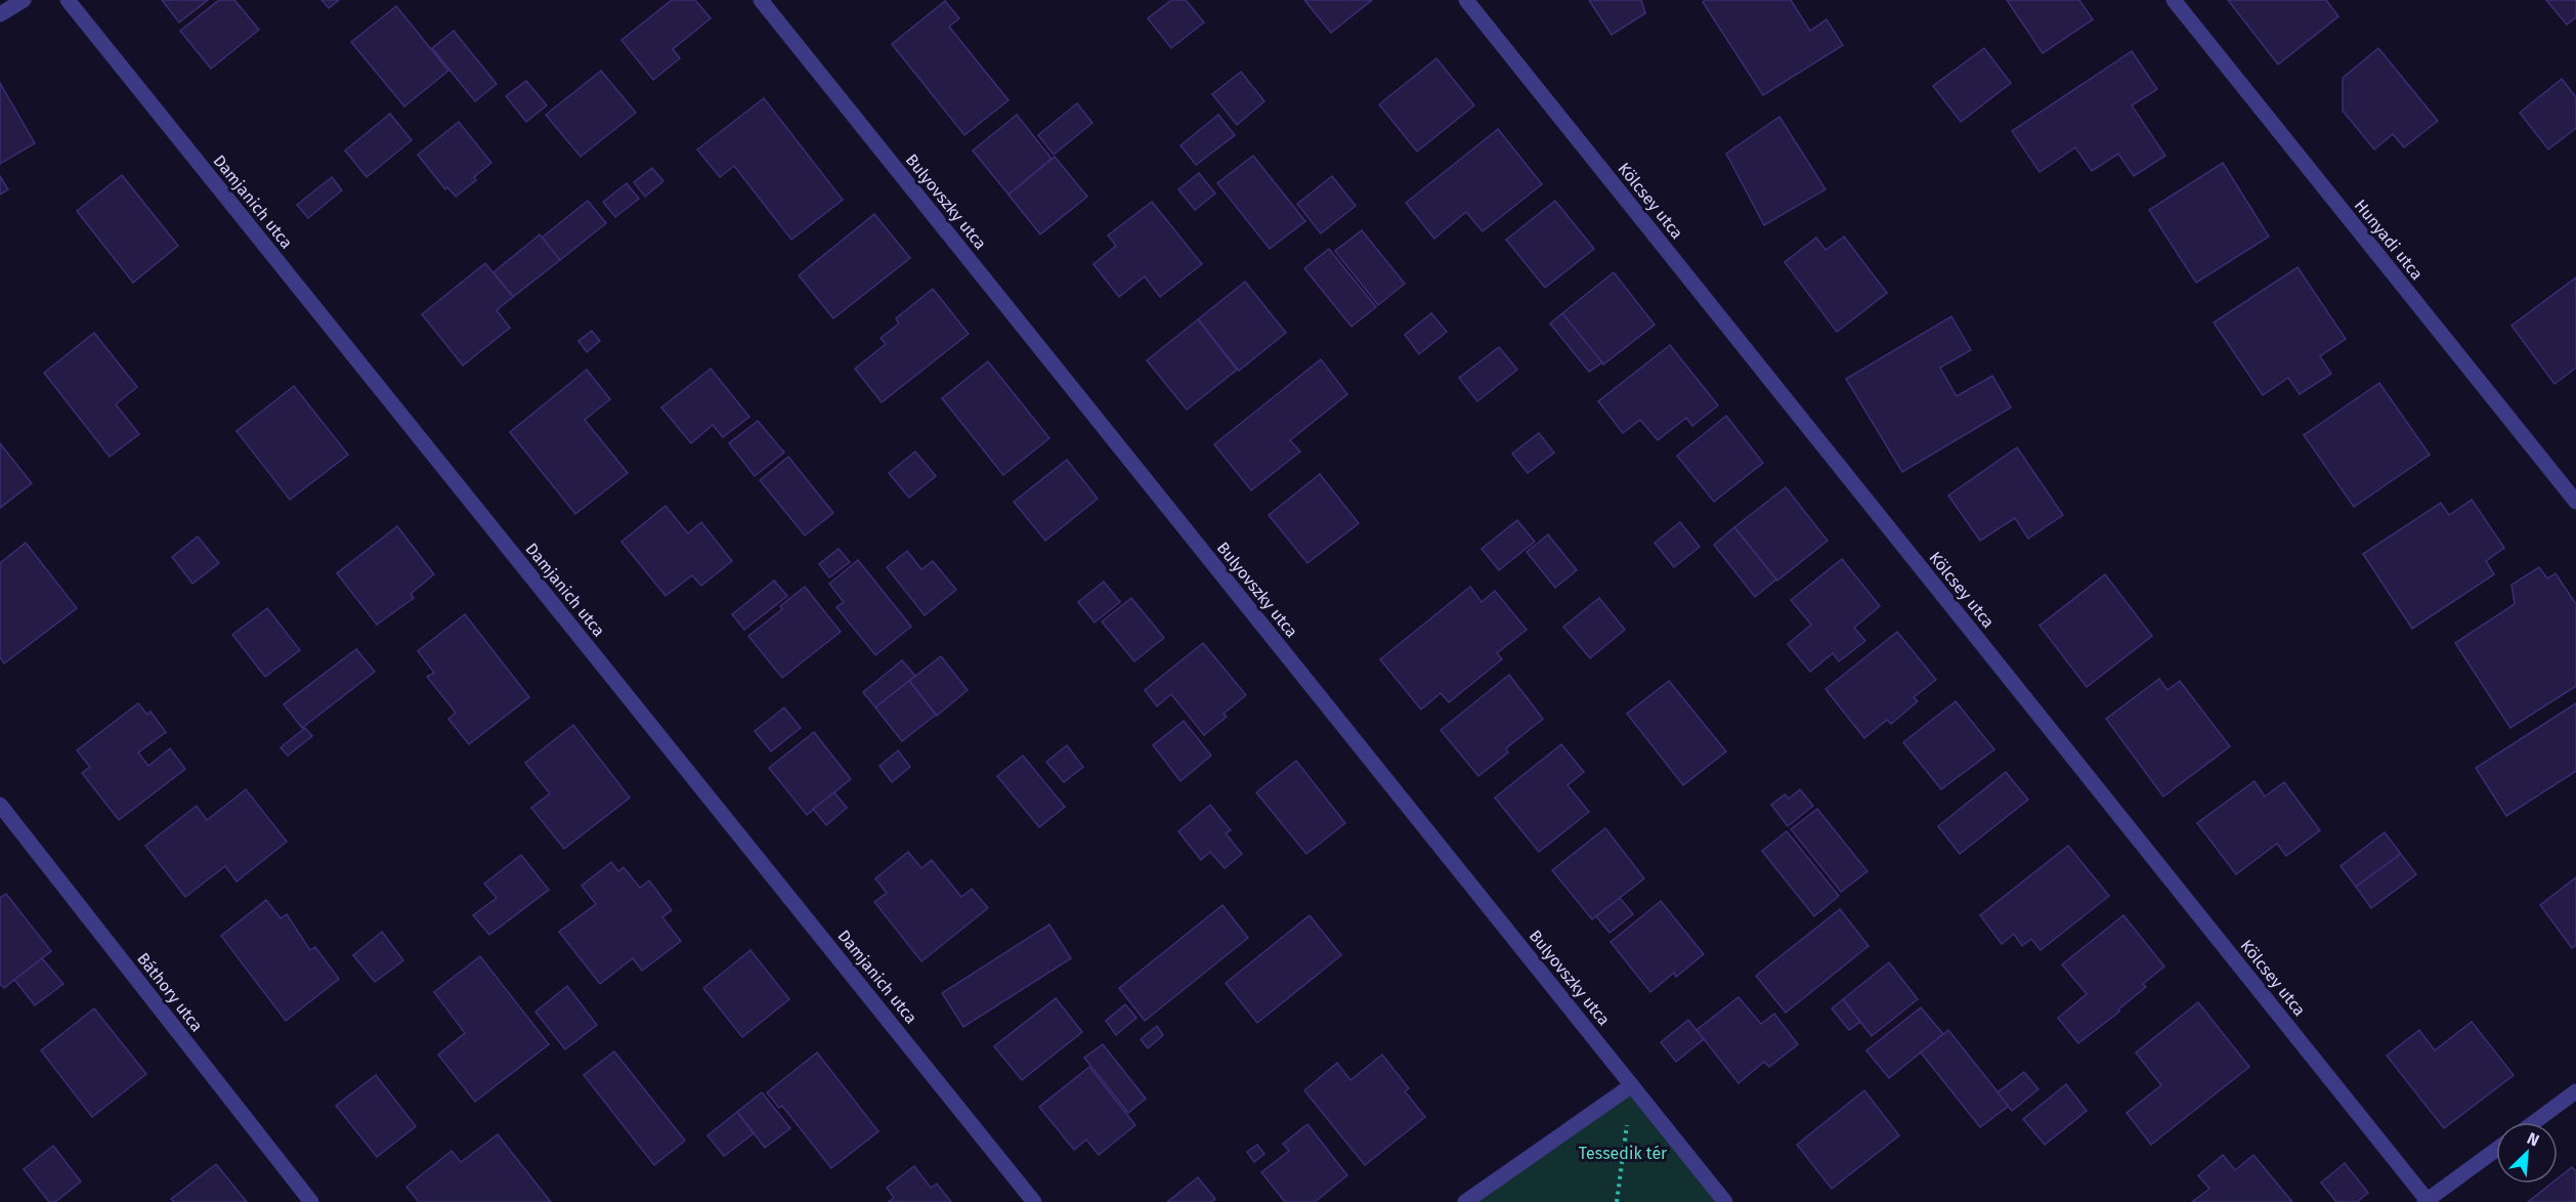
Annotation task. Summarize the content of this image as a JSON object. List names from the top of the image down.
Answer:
{
  "streets": {
    "street": [
      "Kölcsey utca",
      "Damjanich utca",
      "Bulyovszky utca",
      "Hunyadi utca",
      "Báthory utca"
    ]
  },
  "parks": ["Tessedik tér"],
  "north": "top right"
}
